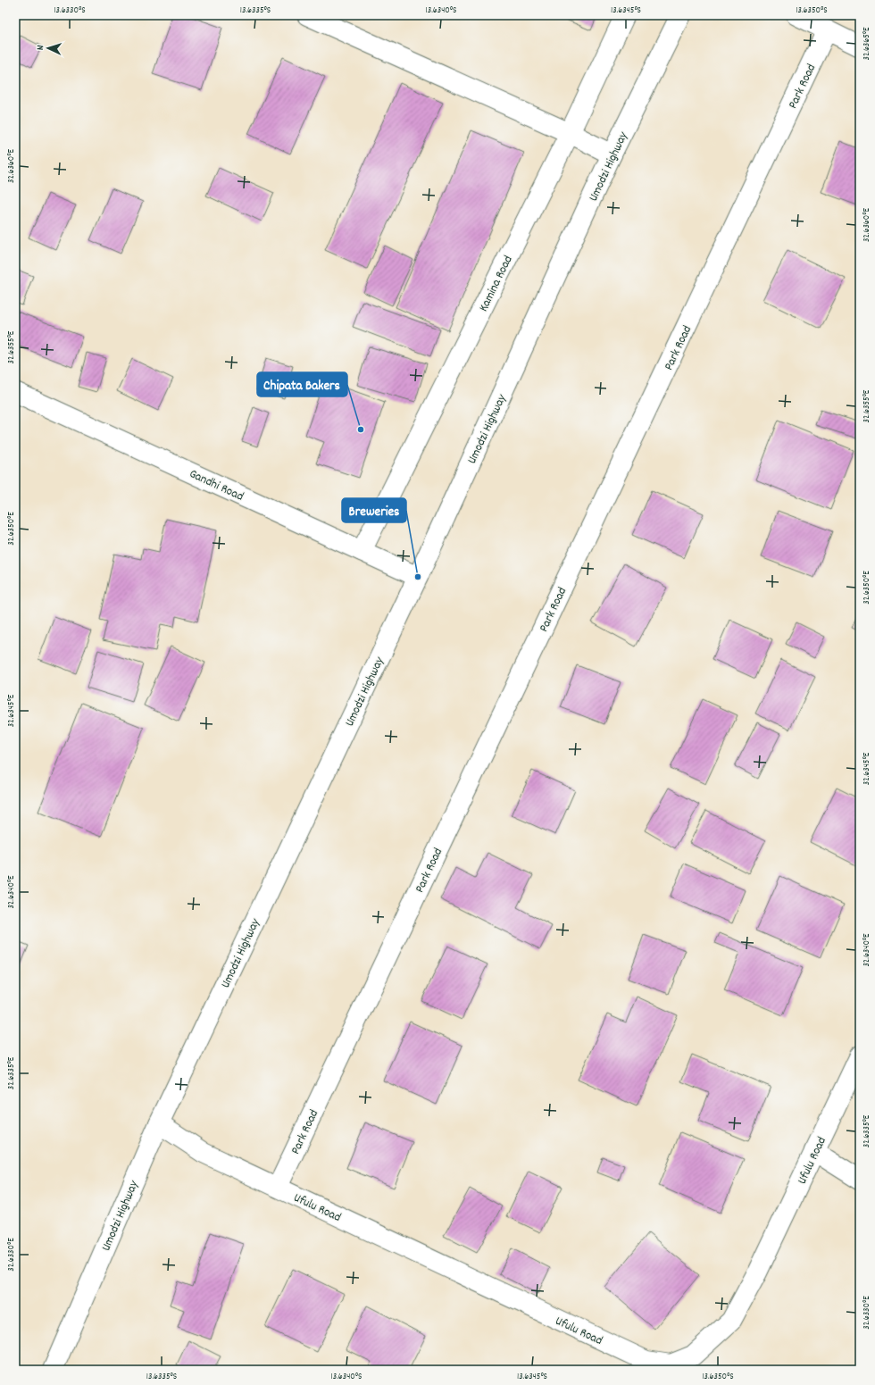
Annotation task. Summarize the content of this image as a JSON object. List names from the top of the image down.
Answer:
{
  "streets": {
    "main road": [
      "Park Road",
      "Umodzi Highway",
      "Kamina Road",
      "Gandhi Road",
      "Ufulu Road"
    ]
  },
  "crossings": [
    ["Park Road", "Ufulu Road"],
    ["Umodzi Highway", "Gandhi Road"],
    ["Umodzi Highway", "Ufulu Road"],
    ["Kamina Road", "Gandhi Road"]
  ],
  "places": ["Chipata Bakers", "Breweries"],
  "north": "left",
  "coordinates": [
    "13.6330°S",
    "13.6335°S",
    "13.6340°S",
    "13.6345°S",
    "13.6350°S",
    "32.6365°E",
    "32.6360°E",
    "32.6355°E",
    "32.6350°E",
    "32.6345°E",
    "32.6340°E",
    "32.6335°E",
    "32.6330°E"
  ]
}
